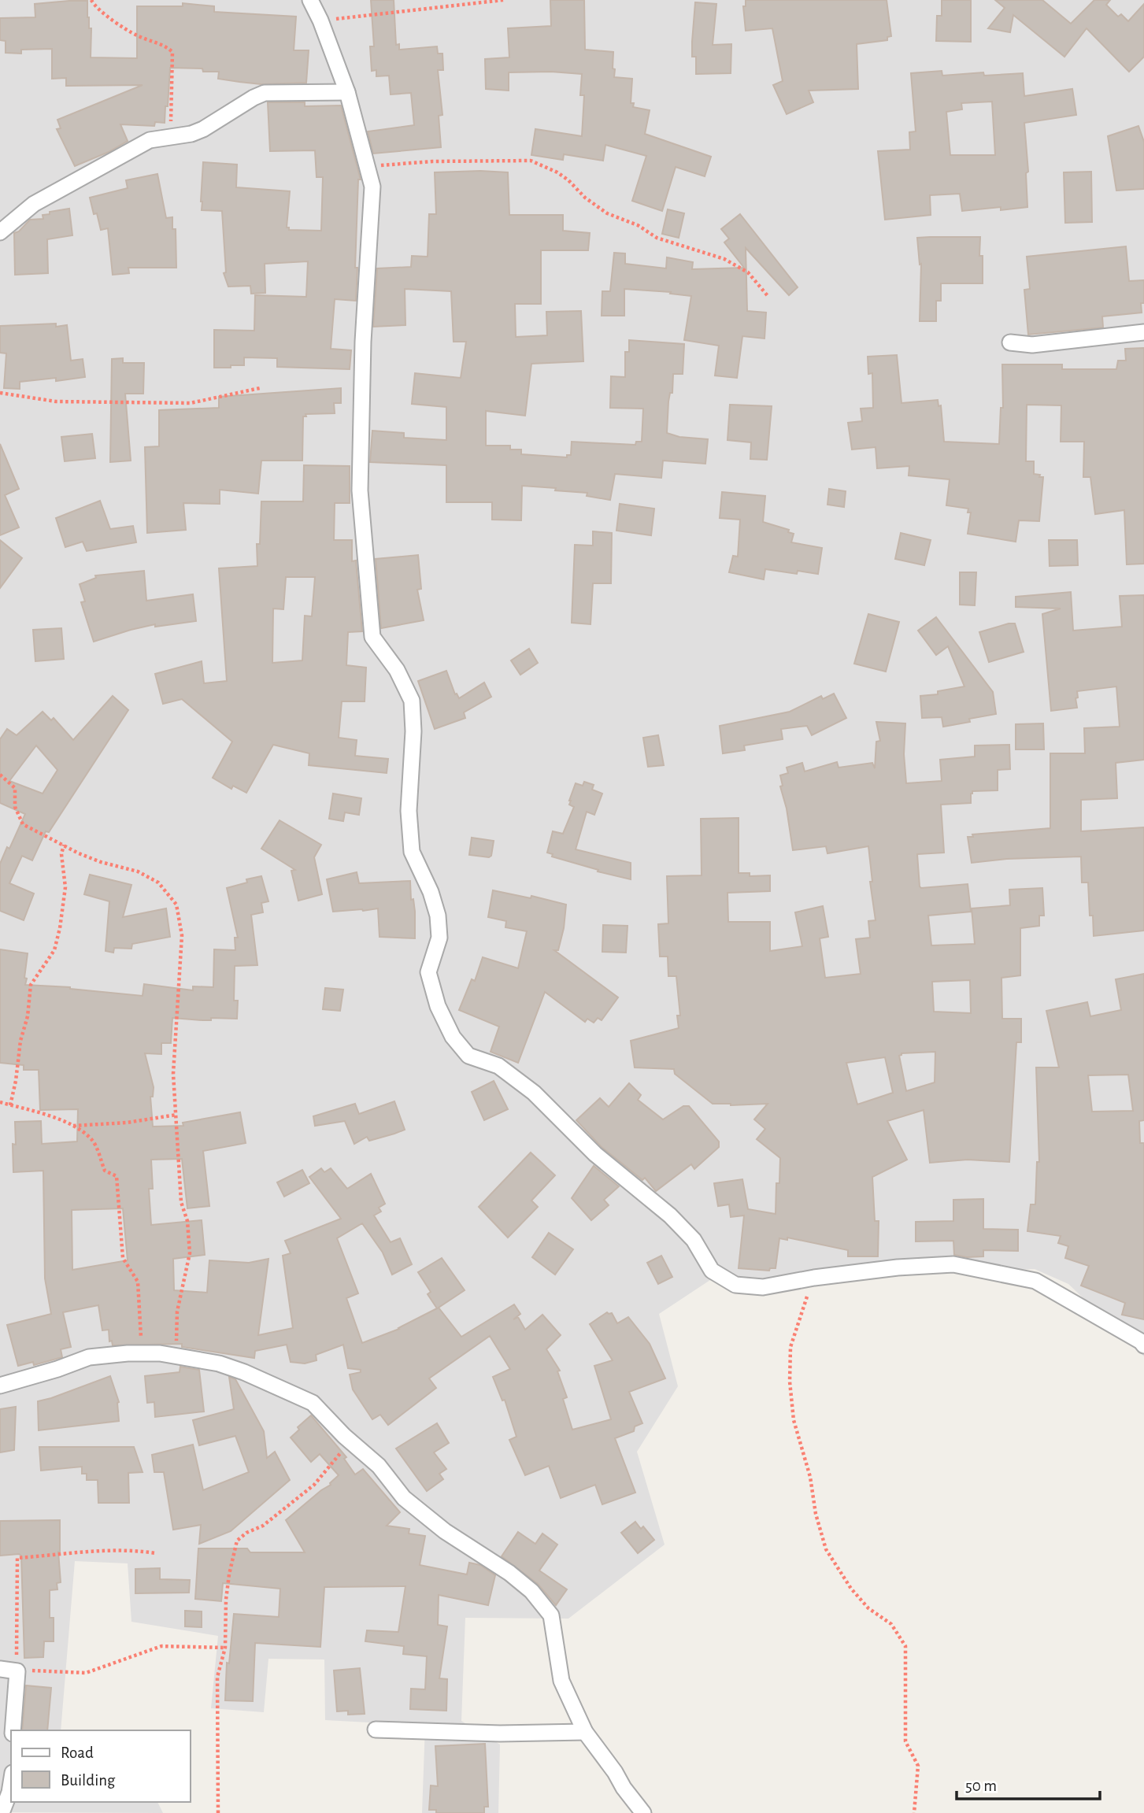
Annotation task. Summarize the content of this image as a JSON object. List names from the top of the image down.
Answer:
{
  "legend": ["Road", "Building"],
  "scale_bar": "50 m"
}
